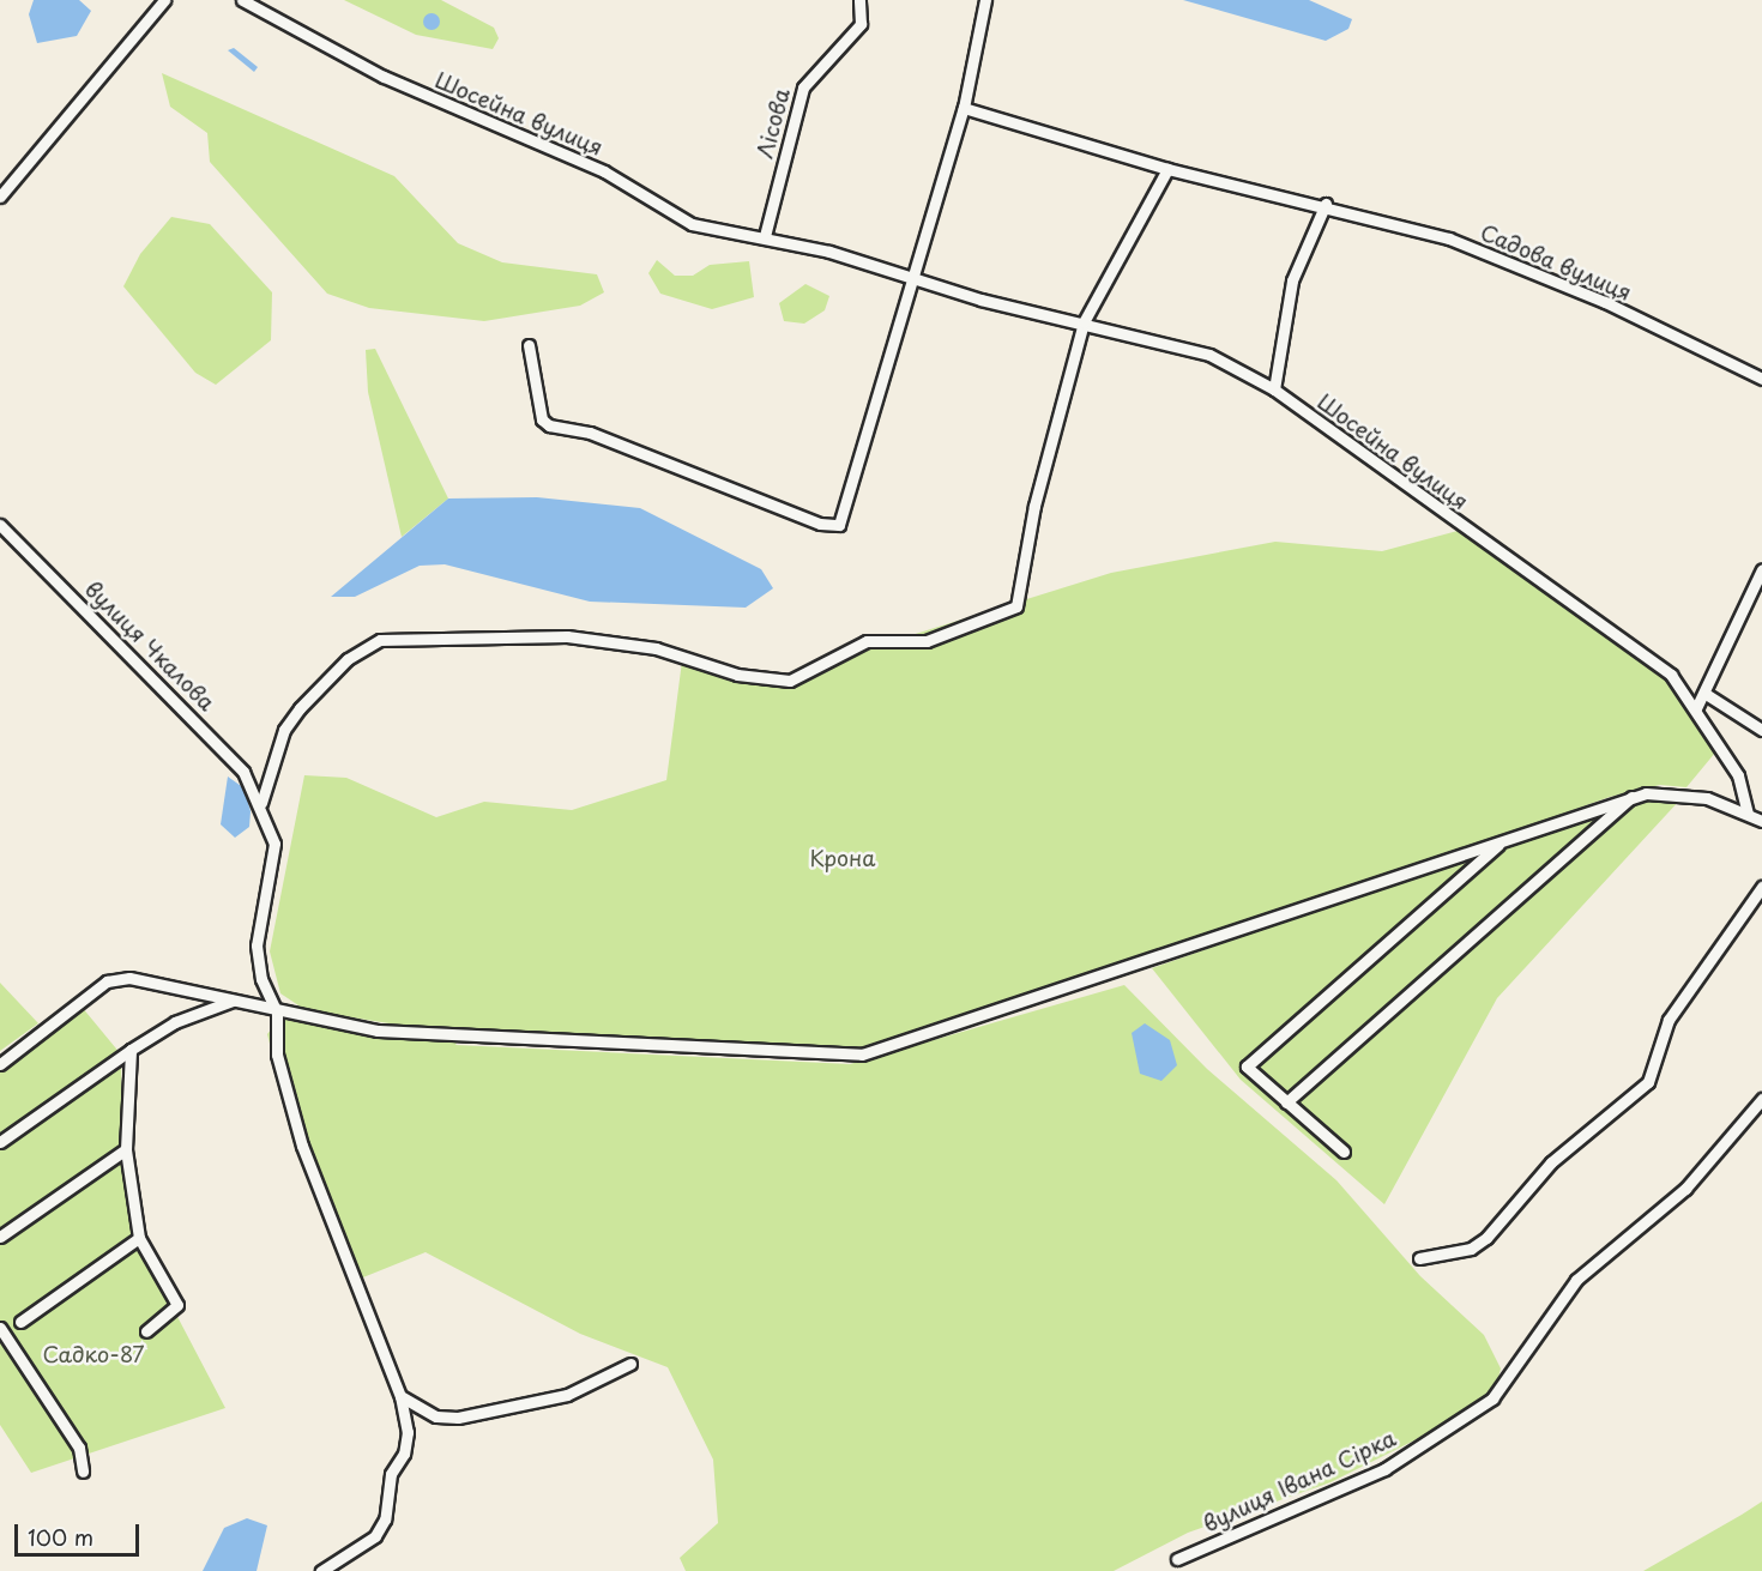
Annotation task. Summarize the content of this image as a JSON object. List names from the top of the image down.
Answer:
{
  "streets": {
    "street": [
      "Шосейна вулиця",
      "Лісова",
      "Садова вулиця",
      "вулиця Чкалова",
      "вулиця Івана Сірка"
    ]
  },
  "crossings": [
    ["Шосейна вулиця", "Лісова"]
  ],
  "parks": ["Крона", "Садко-87"],
  "scale_bar": "100 m"
}
